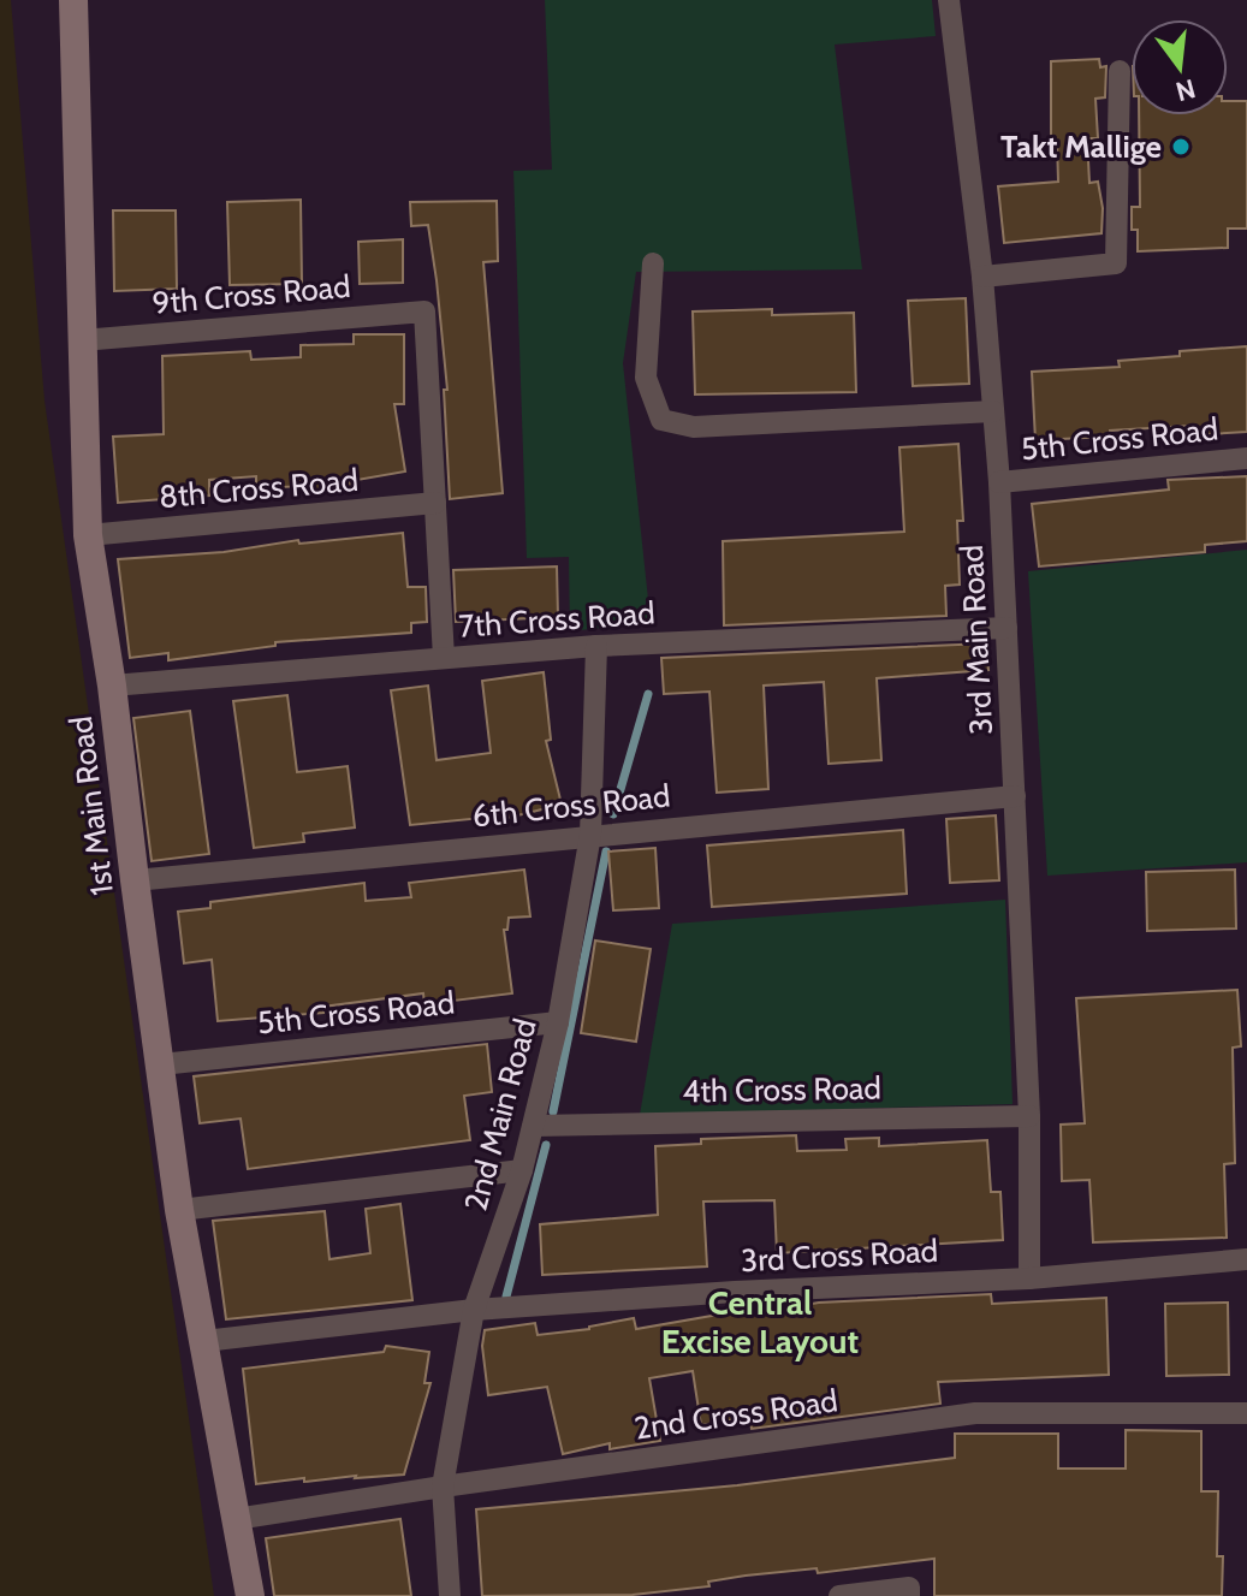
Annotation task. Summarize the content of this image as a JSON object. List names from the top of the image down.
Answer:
{
  "streets": {
    "street": [
      "9th Cross Road",
      "5th Cross Road",
      "8th Cross Road",
      "7th Cross Road",
      "3rd Main Road",
      "1st Main Road",
      "6th Cross Road",
      "4th Cross Road",
      "2nd Main Road",
      "3rd Cross Road",
      "2nd Cross Road"
    ]
  },
  "crossings": [
    ["9th Cross Road", "8th Cross Road"],
    ["9th Cross Road", "1st Main Road"],
    ["5th Cross Road", "3rd Main Road"],
    ["5th Cross Road", "1st Main Road"],
    ["5th Cross Road", "2nd Main Road"],
    ["8th Cross Road", "1st Main Road"],
    ["7th Cross Road", "3rd Main Road"],
    ["7th Cross Road", "1st Main Road"],
    ["7th Cross Road", "2nd Main Road"],
    ["3rd Main Road", "6th Cross Road"],
    ["3rd Main Road", "4th Cross Road"],
    ["3rd Main Road", "3rd Cross Road"],
    ["1st Main Road", "6th Cross Road"],
    ["1st Main Road", "3rd Cross Road"],
    ["1st Main Road", "2nd Cross Road"],
    ["6th Cross Road", "2nd Main Road"],
    ["4th Cross Road", "2nd Main Road"],
    ["2nd Main Road", "3rd Cross Road"],
    ["2nd Main Road", "2nd Cross Road"]
  ],
  "districts": ["Central Excise Layout"],
  "places": ["Takt Mallige"],
  "north": "bottom"
}
